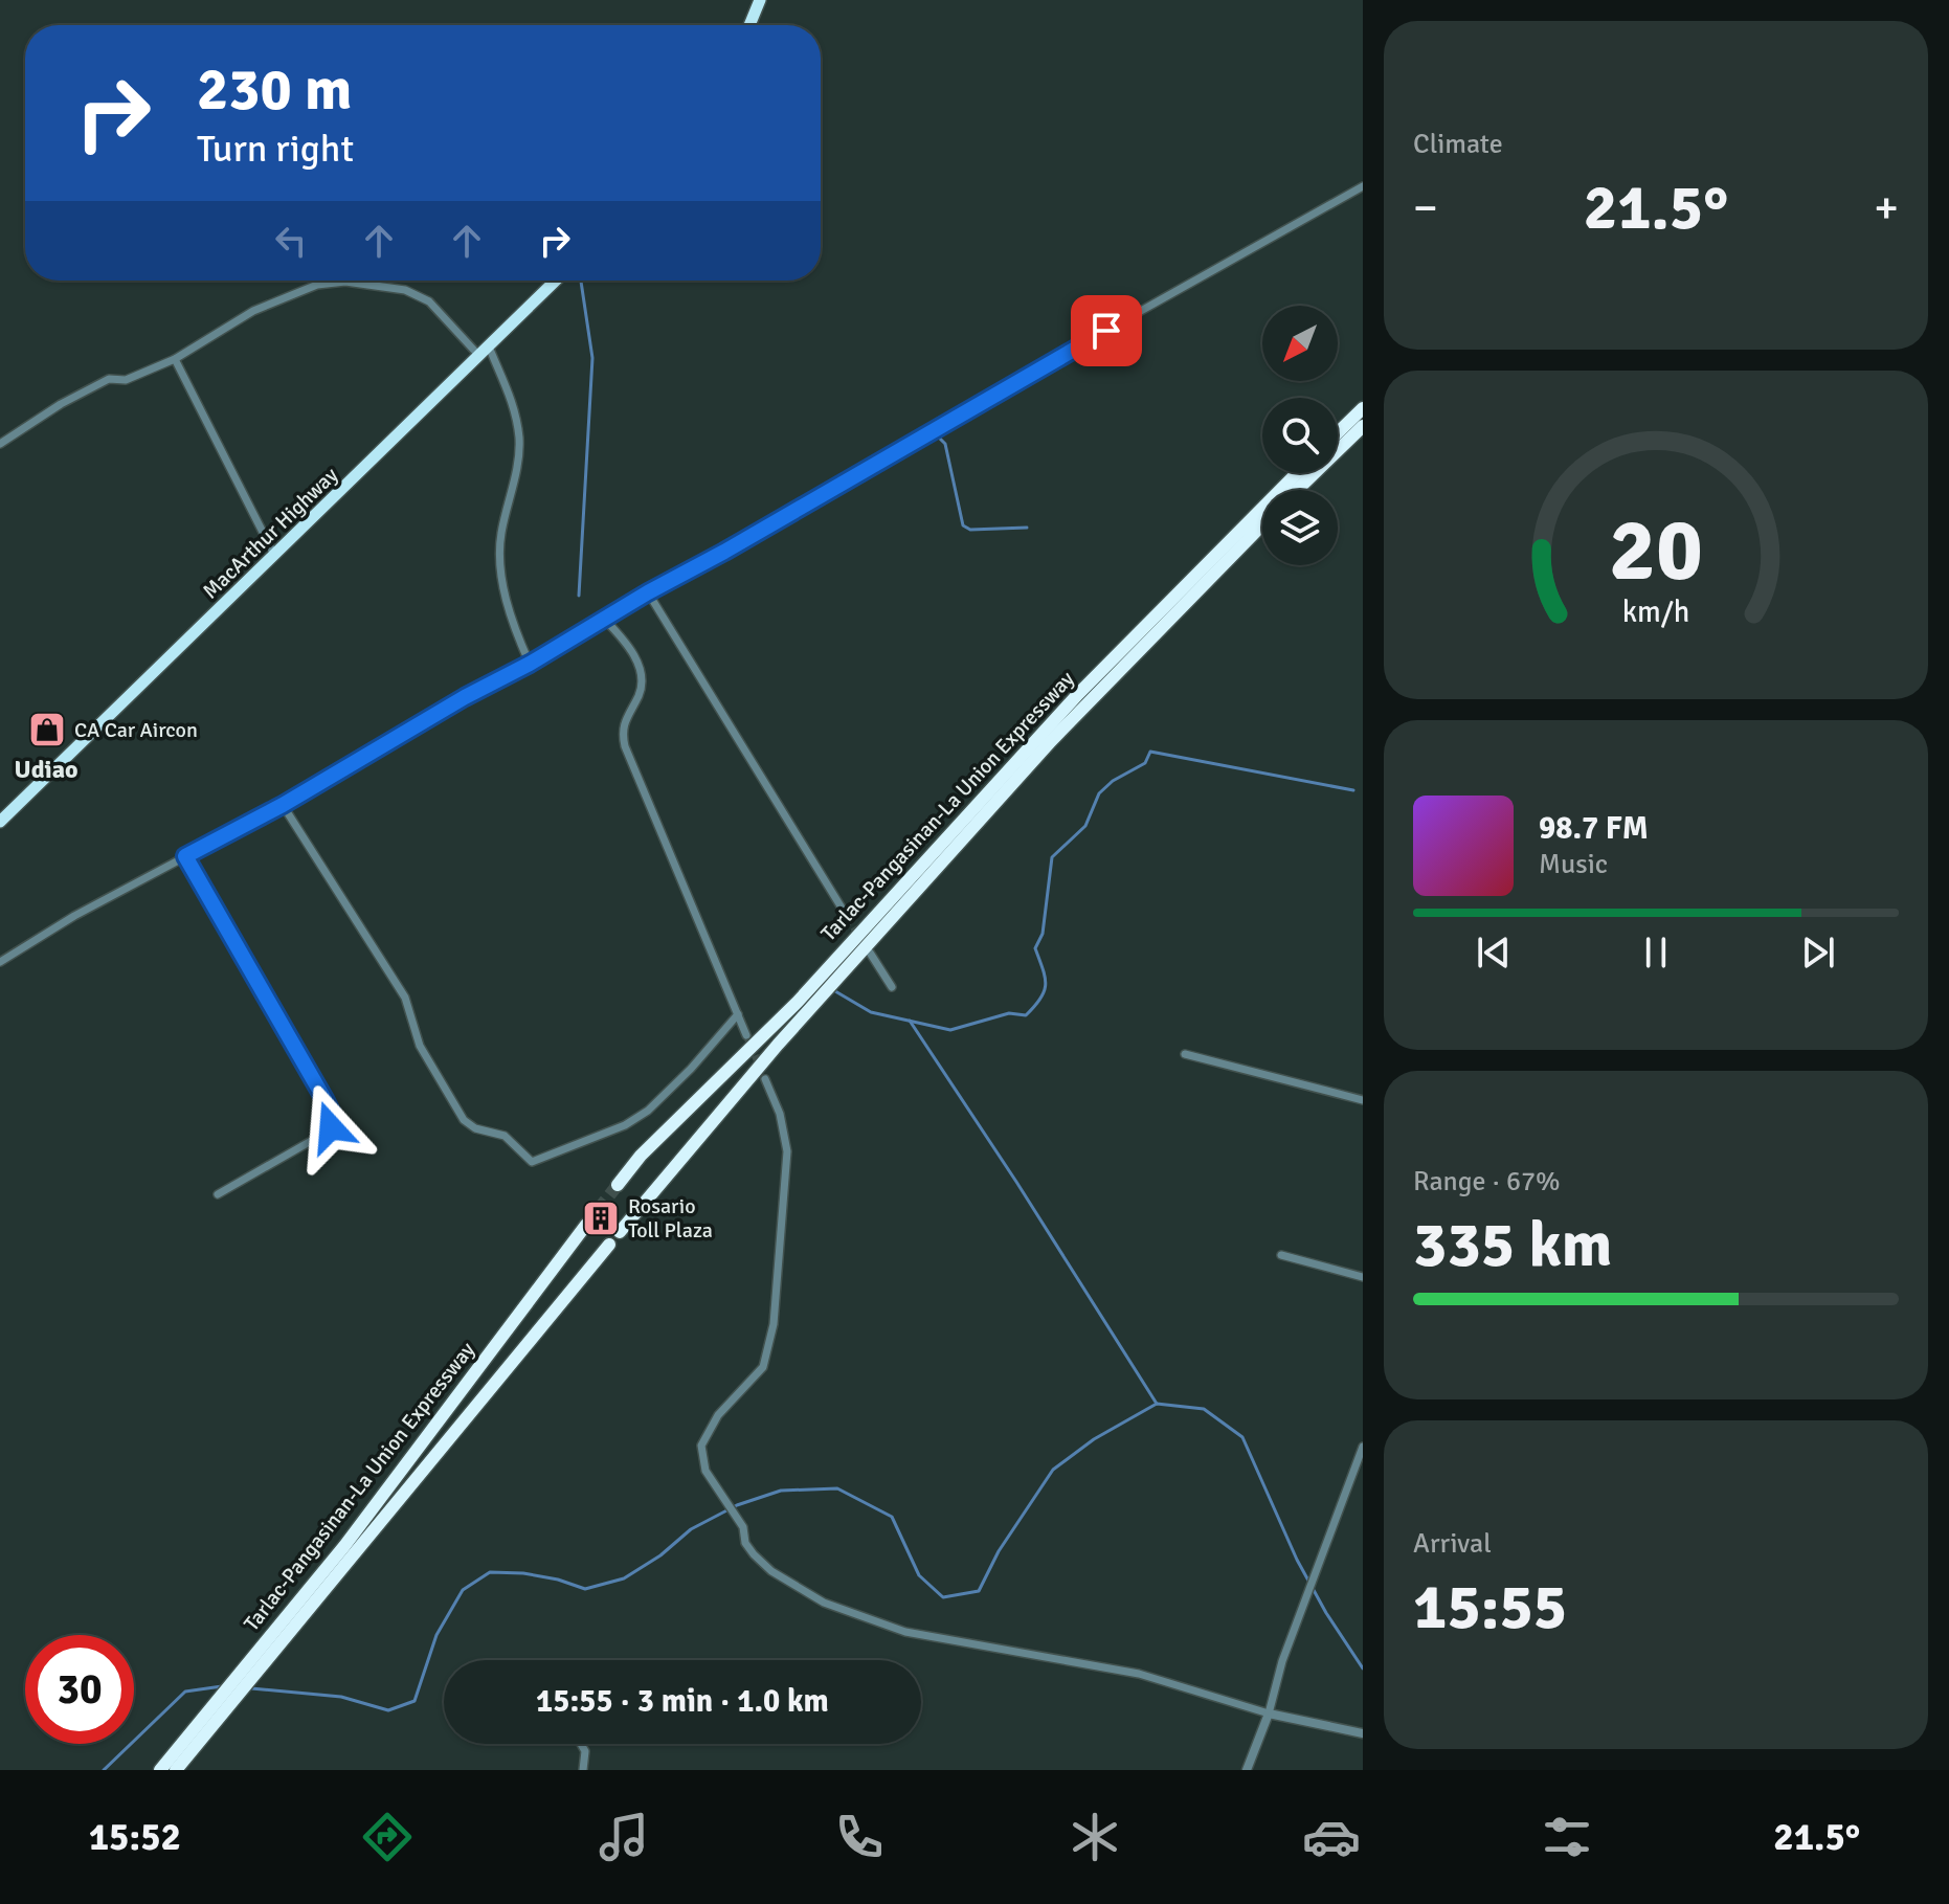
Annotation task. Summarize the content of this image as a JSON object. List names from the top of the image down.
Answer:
{
  "streets": {
    "highway": ["MacArthur Highway", "Tarlac-Pangasinan-La Union Expressway"]
  },
  "districts": ["Udiao"],
  "places": {
    "shop": ["CA Car Aircon"],
    "building": ["Rosario Toll Plaza"]
  },
  "north": "bottom left",
  "page": {
    "tile": [
      "Climate",
      ["Range · 67%", "335 km"],
      ["Arrival", "15:55"]
    ],
    "turn": ["230 m", "Turn right"],
    "heat": ["−", "21.5°", "+"],
    "song": ["98.7 FM", "Music"],
    "limit": "30",
    "trip": "15:55 · 3 min · 1.0 km",
    "tabs": ["15:52", "21.5°"],
    "gauge": ["20", "km/h"]
  }
}
